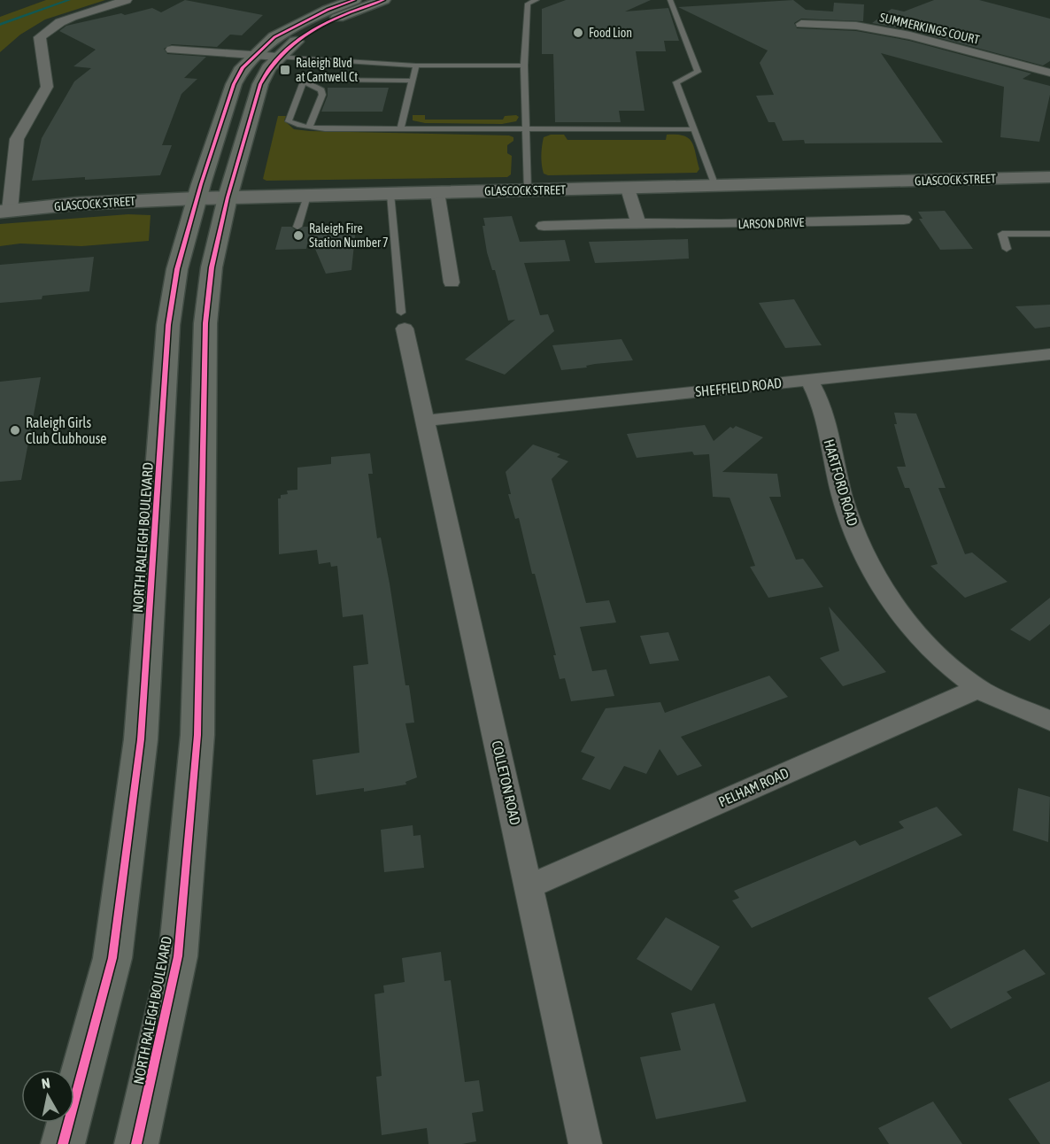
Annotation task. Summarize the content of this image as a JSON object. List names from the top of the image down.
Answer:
{
  "streets": {
    "main road": ["NORTH RALEIGH BOULEVARD"],
    "street": [
      "SUMMERKINGS COURT",
      "GLASCOCK STREET",
      "LARSON DRIVE",
      "SHEFFIELD ROAD",
      "HARTFORD ROAD",
      "COLLETON ROAD",
      "PELHAM ROAD"
    ]
  },
  "crossings": [
    ["GLASCOCK STREET", "NORTH RALEIGH BOULEVARD"],
    ["SHEFFIELD ROAD", "HARTFORD ROAD"],
    ["SHEFFIELD ROAD", "COLLETON ROAD"],
    ["HARTFORD ROAD", "PELHAM ROAD"],
    ["COLLETON ROAD", "PELHAM ROAD"]
  ],
  "places": {
    "other": ["Food Lion", "Raleigh Fire Station Number 7", "Raleigh Girls Club Clubhouse"],
    "transit": ["Raleigh Blvd at Cantwell Ct"]
  },
  "north": "top"
}
